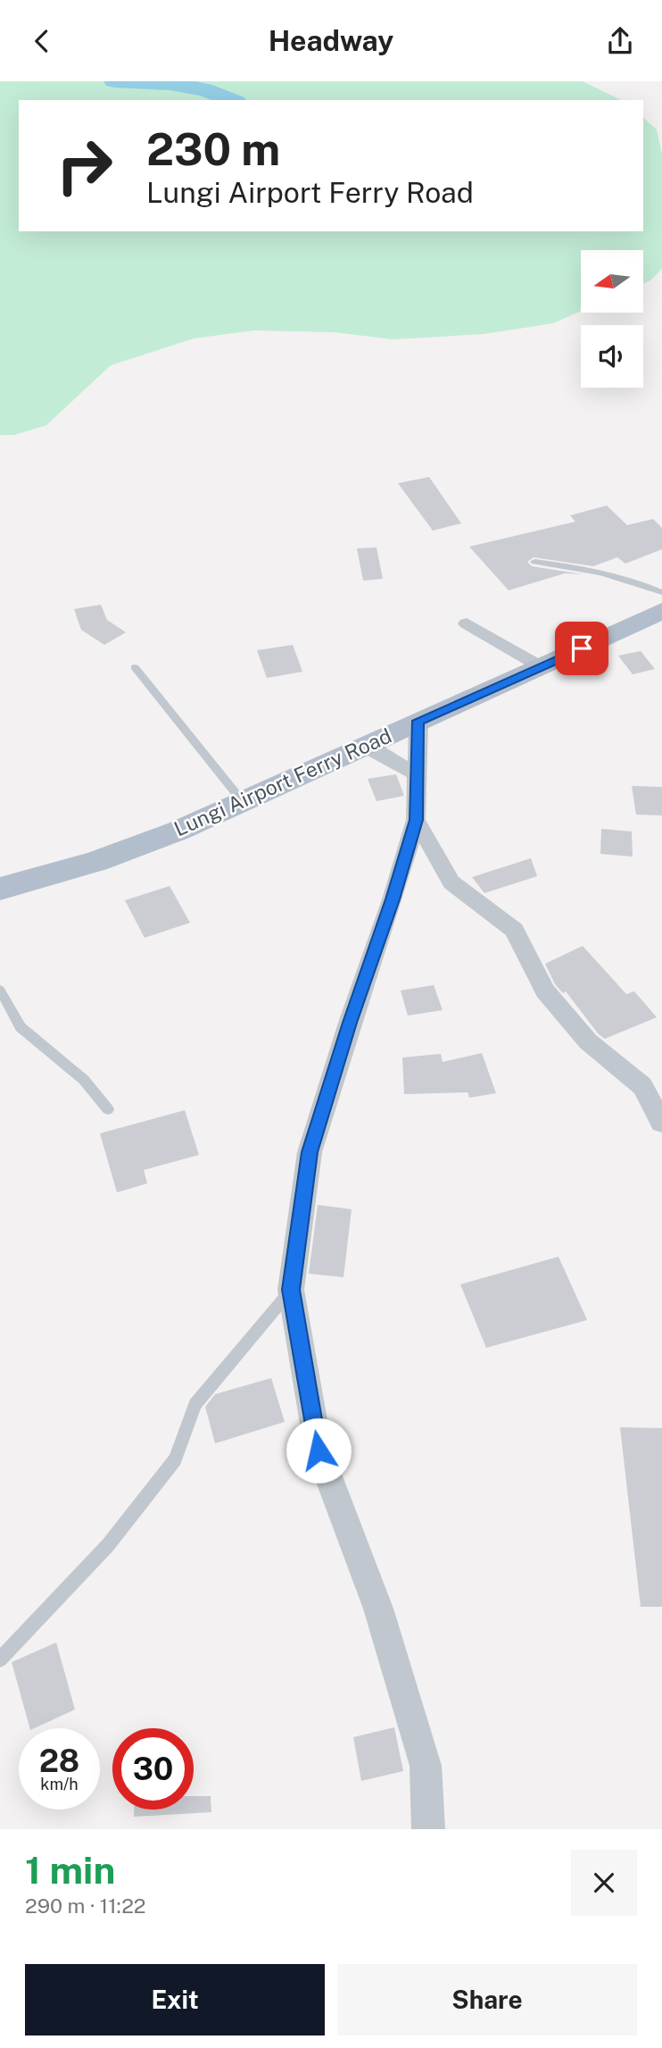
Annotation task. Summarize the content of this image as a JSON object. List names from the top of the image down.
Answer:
{
  "streets": {
    "main road": ["Lungi Airport Ferry Road"]
  },
  "north": "left",
  "page": {
    "header": "Headway",
    "turn": ["230 m", "Lungi Airport Ferry Road"],
    "speed": "28 km/h",
    "limit": "30",
    "heading": ["1 min", "290 m · 11:22"],
    "buttons": ["Exit", "Share"]
  }
}
